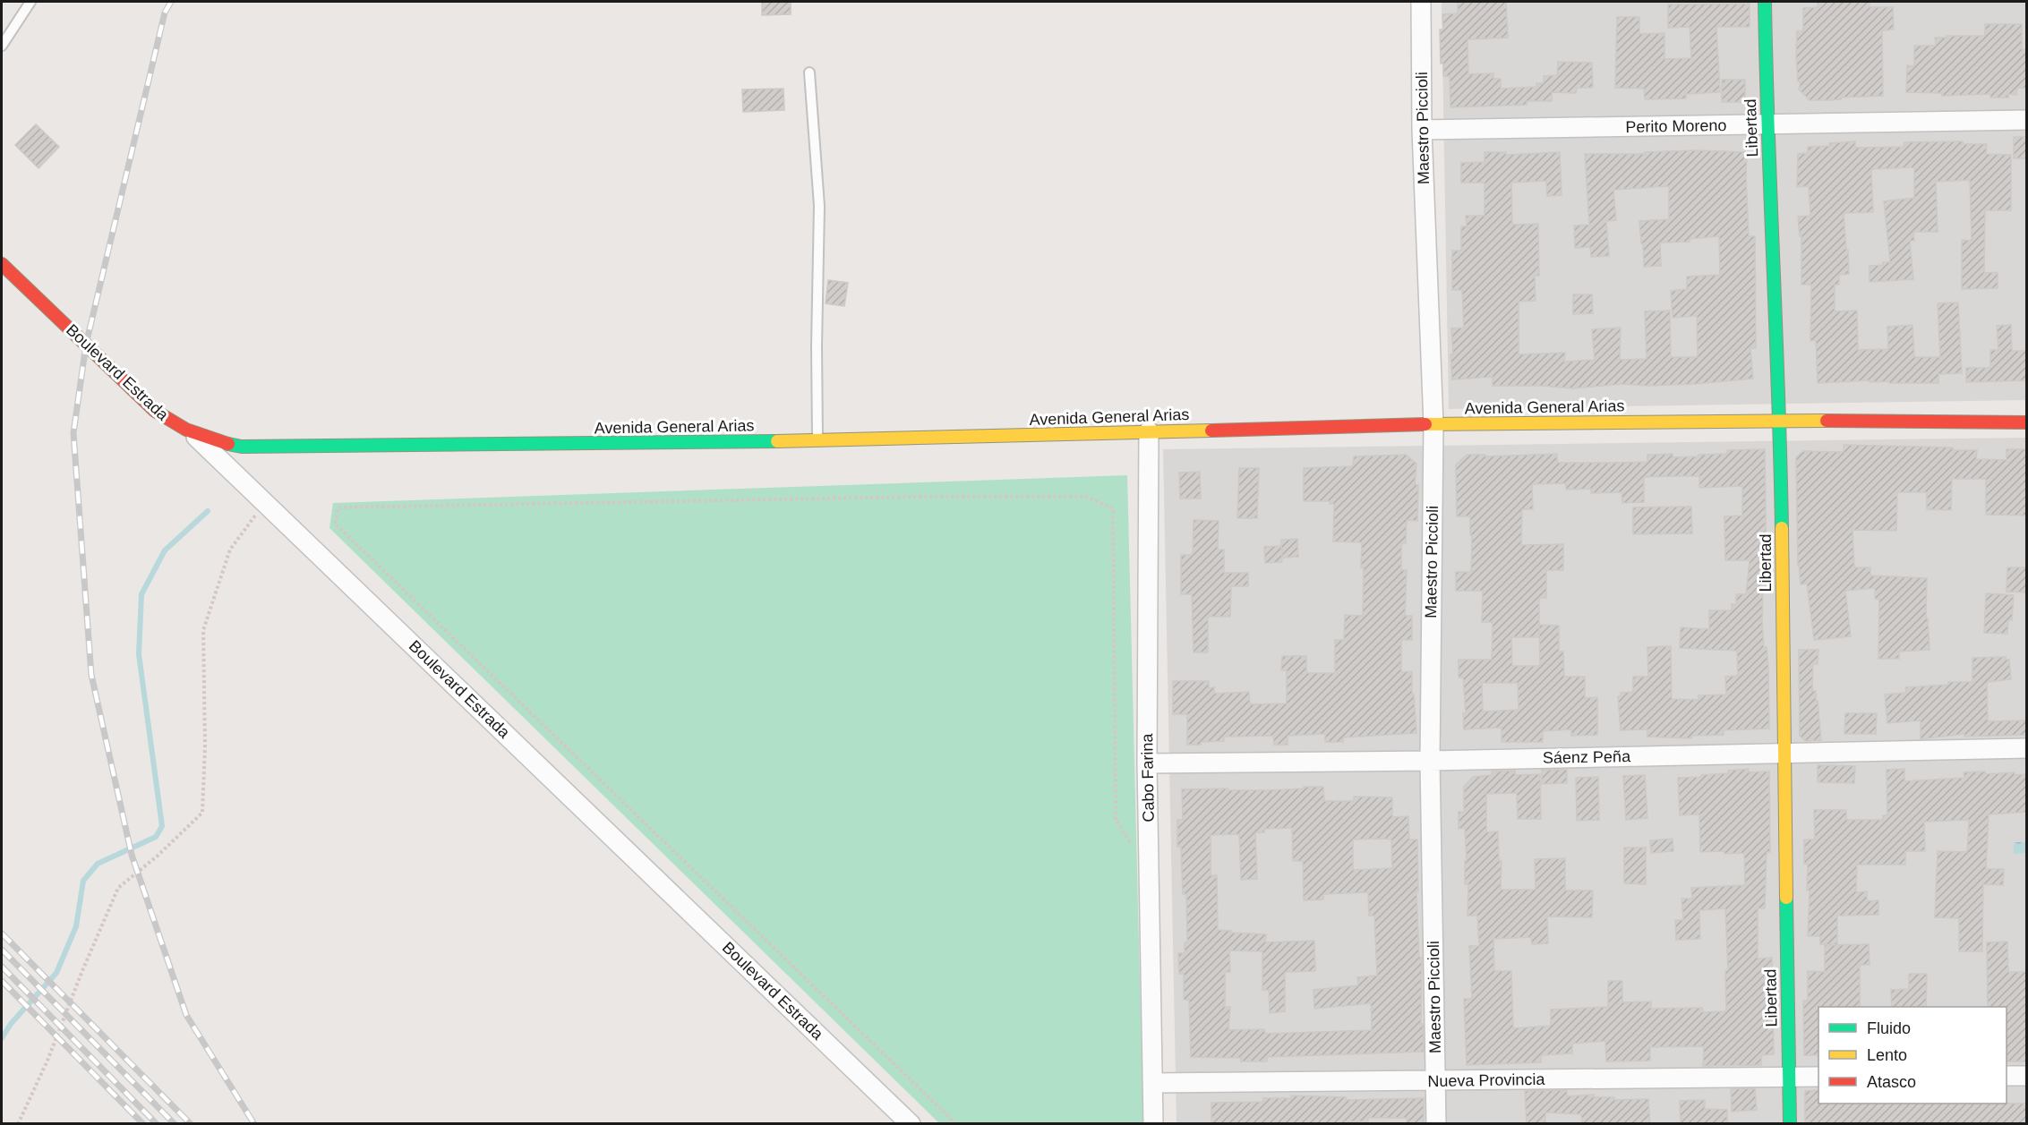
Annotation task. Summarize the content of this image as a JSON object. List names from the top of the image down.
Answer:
{
  "streets": {
    "main road": ["Libertad", "Boulevard Estrada", "Avenida General Arias"],
    "street": [
      "Perito Moreno",
      "Maestro Piccioli",
      "Sáenz Peña",
      "Cabo Farina",
      "Nueva Provincia"
    ]
  },
  "crossings": [
    ["Perito Moreno", "Maestro Piccioli"],
    ["Perito Moreno", "Libertad"],
    ["Maestro Piccioli", "Avenida General Arias"],
    ["Maestro Piccioli", "Sáenz Peña"],
    ["Maestro Piccioli", "Nueva Provincia"],
    ["Libertad", "Avenida General Arias"],
    ["Libertad", "Sáenz Peña"],
    ["Libertad", "Nueva Provincia"],
    ["Boulevard Estrada", "Avenida General Arias"],
    ["Avenida General Arias", "Cabo Farina"],
    ["Sáenz Peña", "Cabo Farina"],
    ["Cabo Farina", "Nueva Provincia"]
  ],
  "legend": ["Fluido", "Lento", "Atasco"]
}
